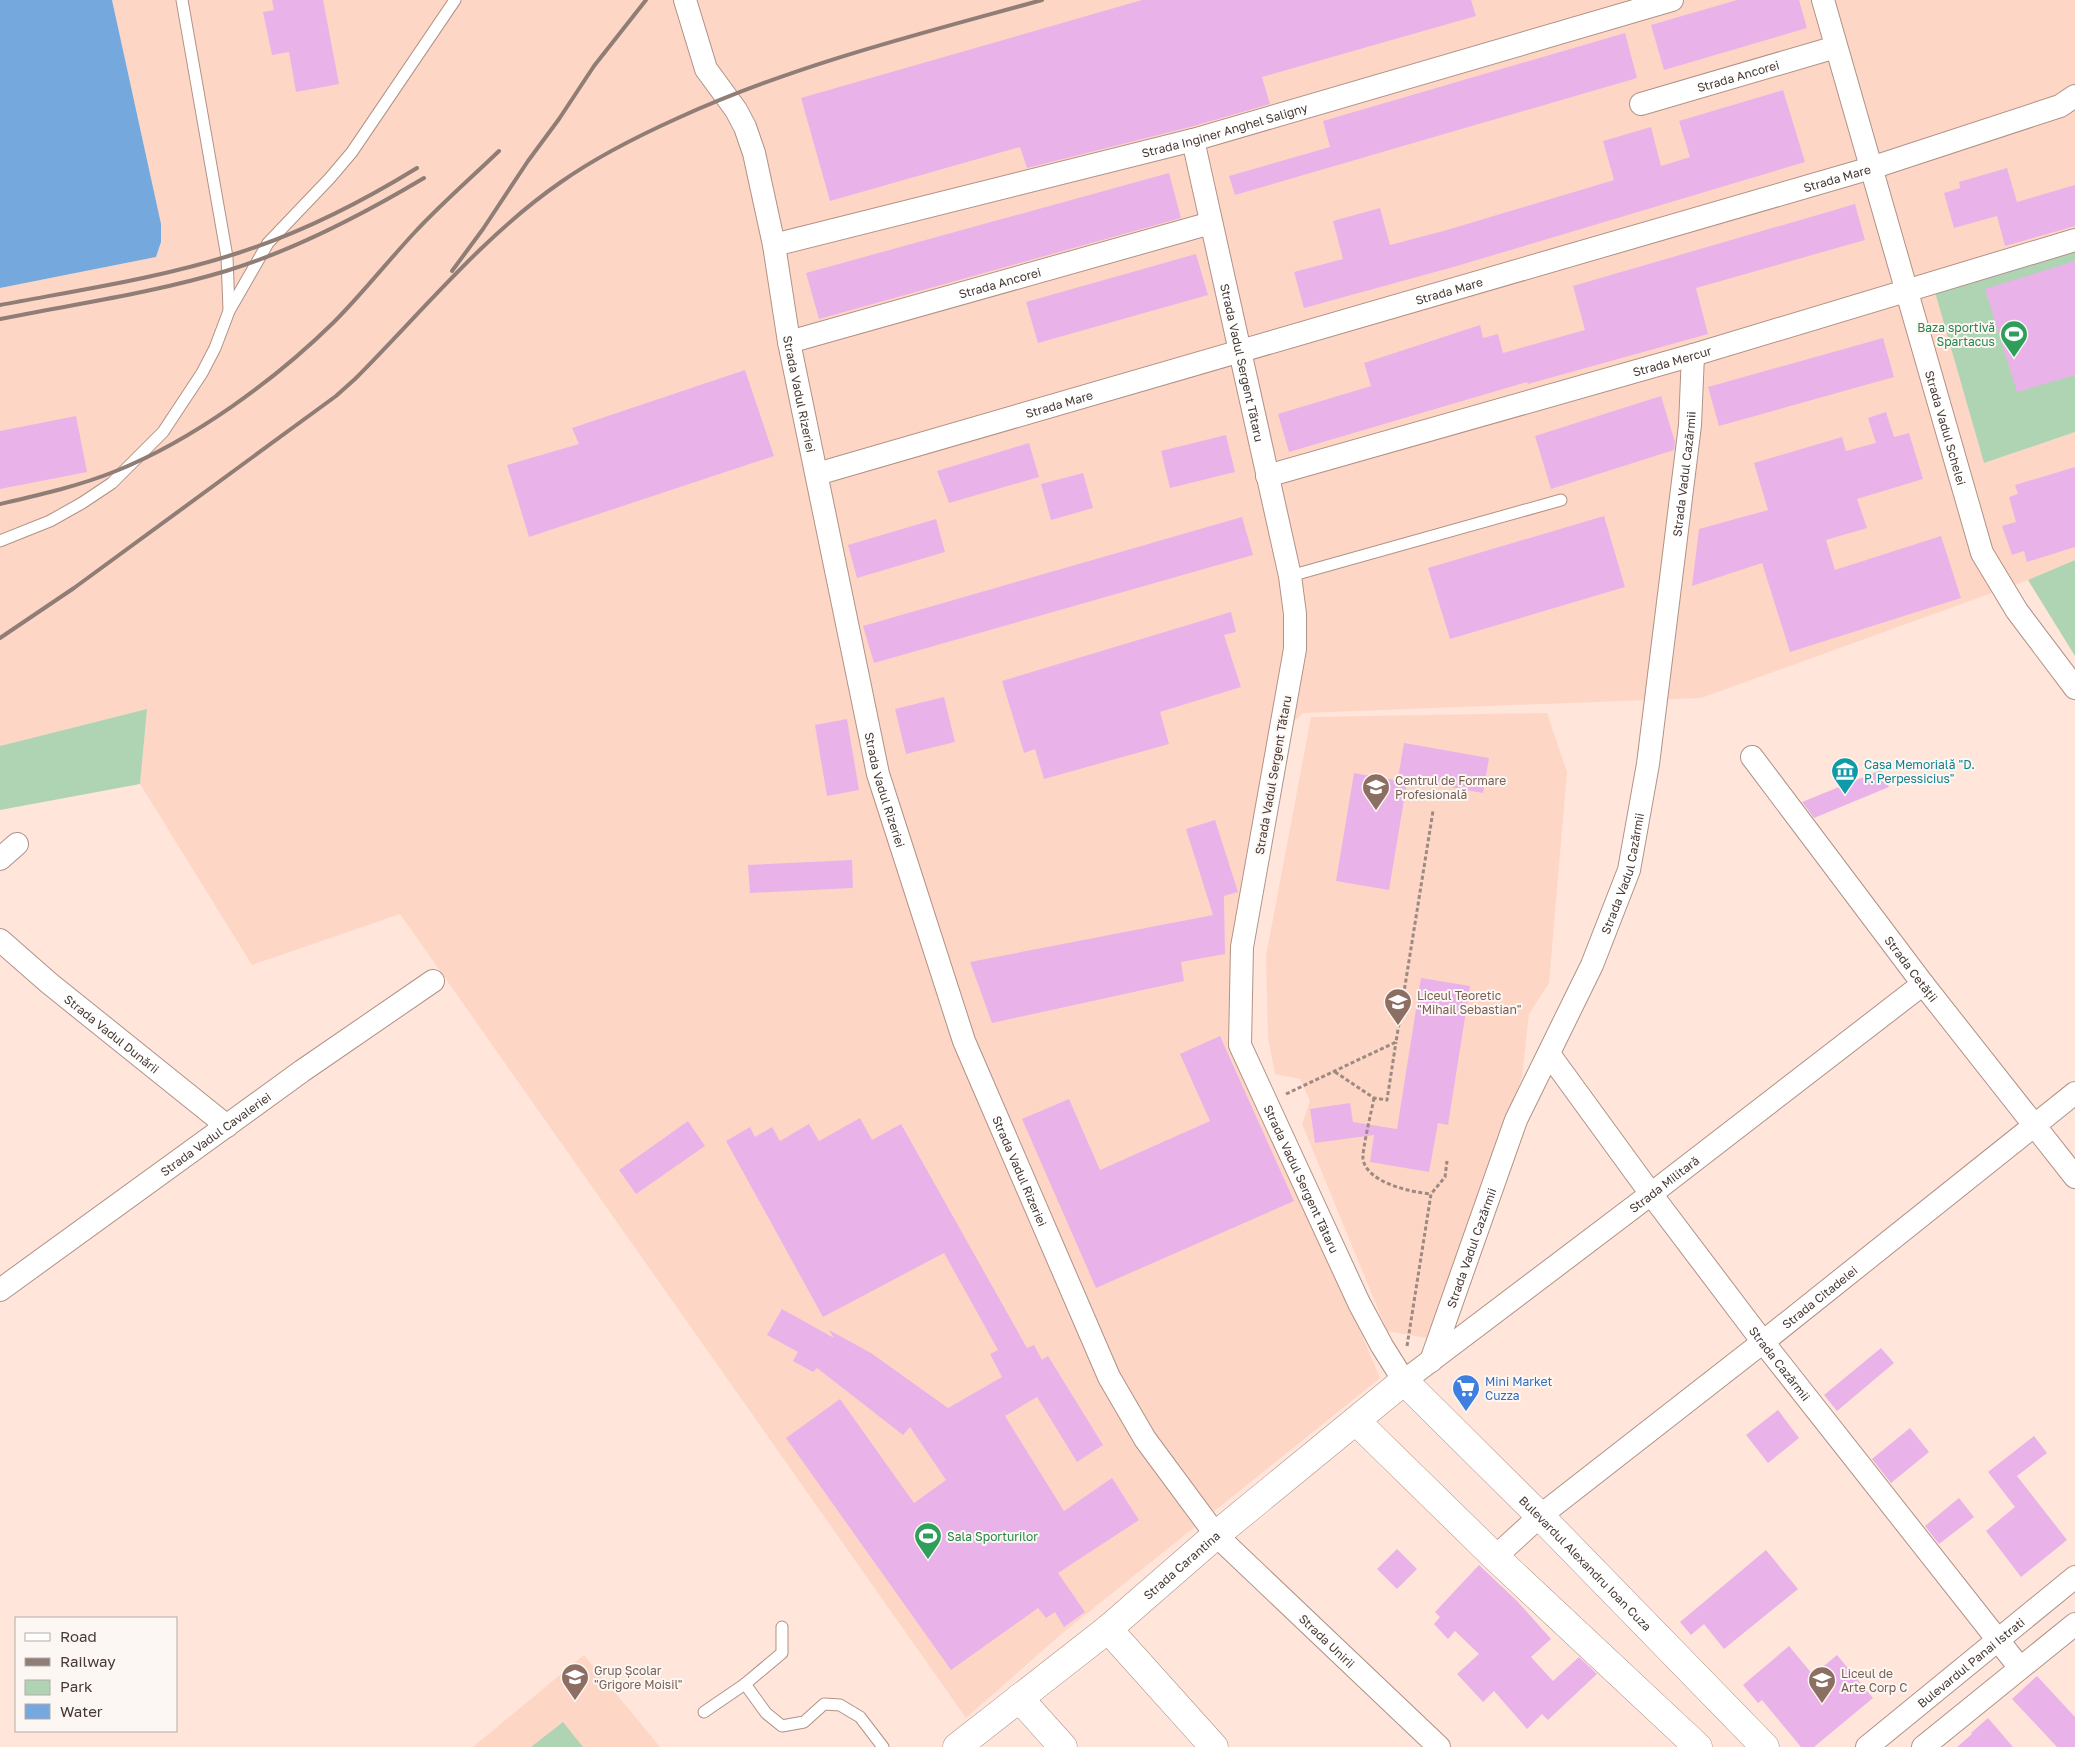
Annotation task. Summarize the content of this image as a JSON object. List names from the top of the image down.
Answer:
{
  "streets": {
    "main road": ["Bulevardul Alexandru Ioan Cuza", "Strada Carantina"],
    "street": [
      "Strada Ancorei",
      "Strada Inginer Anghel Saligny",
      "Strada Mare",
      "Strada Mercur",
      "Strada Vadul Sergent Tătaru",
      "Strada Vadul Rizeriei",
      "Strada Vadul Schelei",
      "Strada Vadul Cazărmii",
      "Strada Cetății",
      "Strada Vadul Dunării",
      "Strada Vadul Cavaleriei",
      "Strada Militară",
      "Strada Citadelei",
      "Strada Cazărmii",
      "Strada Unirii",
      "Bulevardul Panai Istrati"
    ]
  },
  "crossings": [
    ["Strada Ancorei", "Strada Vadul Sergent Tătaru"],
    ["Strada Ancorei", "Strada Vadul Rizeriei"],
    ["Strada Ancorei", "Strada Vadul Schelei"],
    ["Strada Inginer Anghel Saligny", "Strada Vadul Sergent Tătaru"],
    ["Strada Inginer Anghel Saligny", "Strada Vadul Rizeriei"],
    ["Strada Mare", "Strada Vadul Sergent Tătaru"],
    ["Strada Mare", "Strada Vadul Rizeriei"],
    ["Strada Mare", "Strada Vadul Schelei"],
    ["Strada Mercur", "Strada Vadul Sergent Tătaru"],
    ["Strada Mercur", "Strada Vadul Schelei"],
    ["Strada Mercur", "Strada Vadul Cazărmii"],
    ["Strada Vadul Sergent Tătaru", "Strada Militară"],
    ["Strada Vadul Sergent Tătaru", "Bulevardul Alexandru Ioan Cuza"],
    ["Strada Vadul Sergent Tătaru", "Strada Carantina"],
    ["Strada Vadul Rizeriei", "Strada Carantina"],
    ["Strada Vadul Rizeriei", "Strada Unirii"],
    ["Strada Vadul Cazărmii", "Strada Militară"],
    ["Strada Vadul Cazărmii", "Strada Cazărmii"],
    ["Strada Cetății", "Strada Militară"],
    ["Strada Cetății", "Strada Citadelei"],
    ["Strada Vadul Dunării", "Strada Vadul Cavaleriei"],
    ["Strada Militară", "Strada Cazărmii"],
    ["Strada Militară", "Bulevardul Alexandru Ioan Cuza"],
    ["Strada Militară", "Strada Carantina"],
    ["Strada Citadelei", "Strada Cazărmii"],
    ["Strada Citadelei", "Bulevardul Alexandru Ioan Cuza"],
    ["Strada Cazărmii", "Bulevardul Panai Istrati"],
    ["Bulevardul Alexandru Ioan Cuza", "Strada Carantina"],
    ["Strada Carantina", "Strada Unirii"]
  ],
  "places": {
    "sports": ["Baza sportivă Spartacus", "Sala Sporturilor"],
    "museum": ["Casa Memorială \"D. P. Perpessicius\""],
    "school or university": [
      "Centrul de Formare Profesională",
      "Liceul Teoretic \"Mihail Sebastian\"",
      "Grup Școlar \"Grigore Moisil\"",
      "Liceul de Arte Corp C"
    ],
    "supermarket": ["Mini Market Cuzza"]
  },
  "legend": [
    "Road",
    "Railway",
    "Park",
    "Water"
  ]
}
